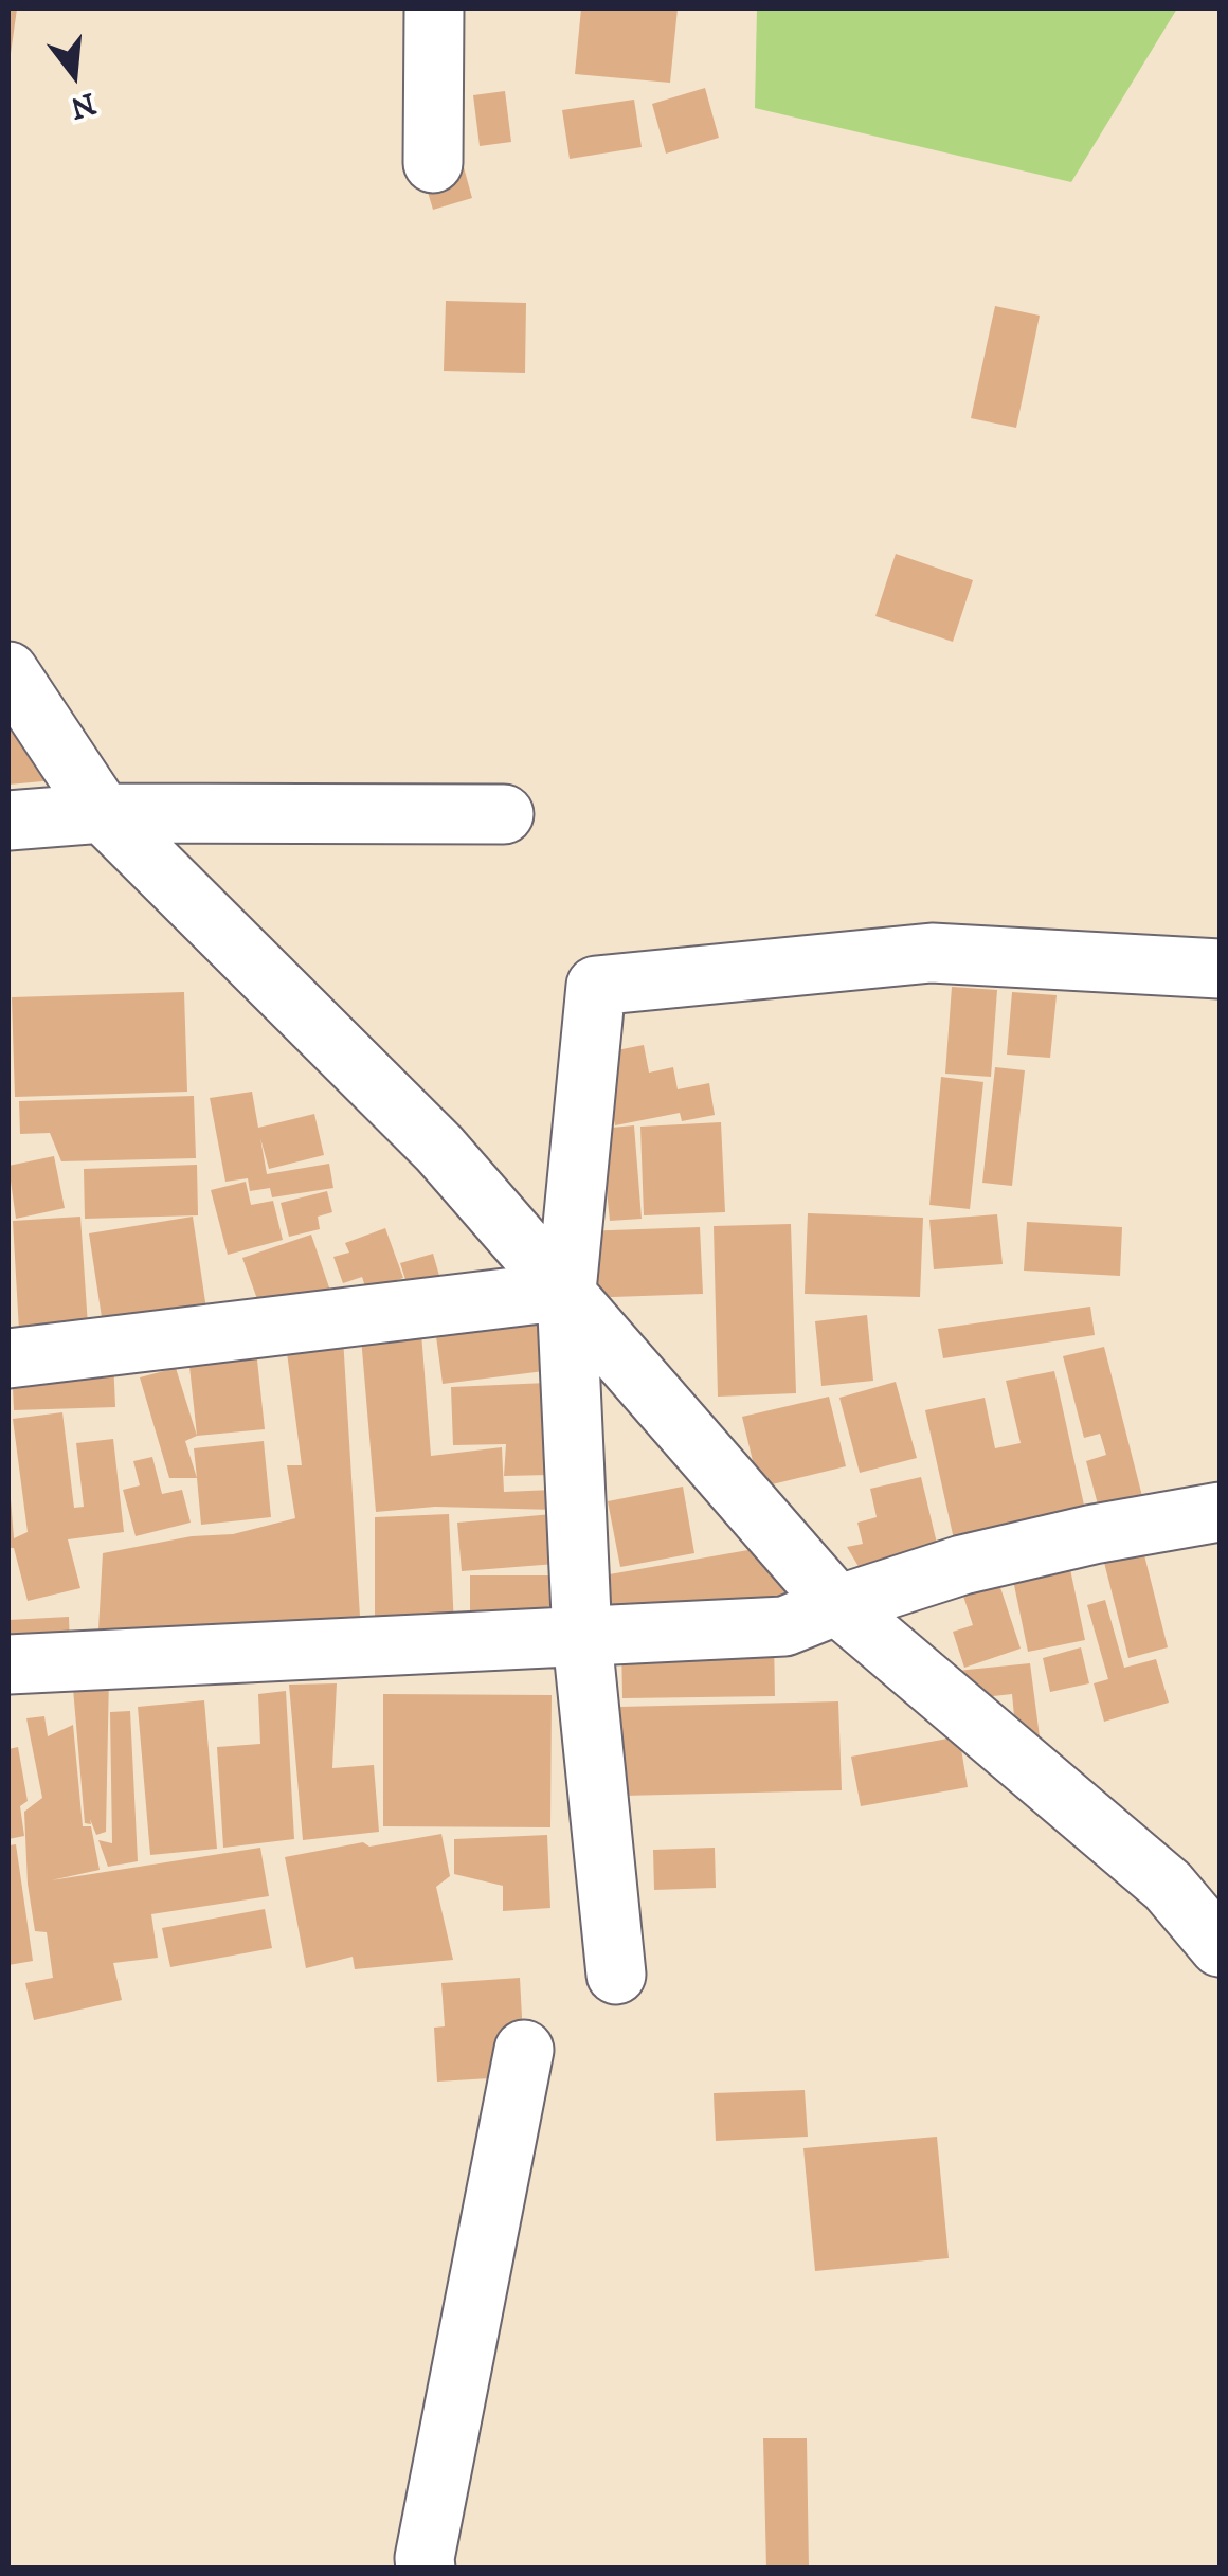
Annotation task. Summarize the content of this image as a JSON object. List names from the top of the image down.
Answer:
{
  "north": "bottom"
}
